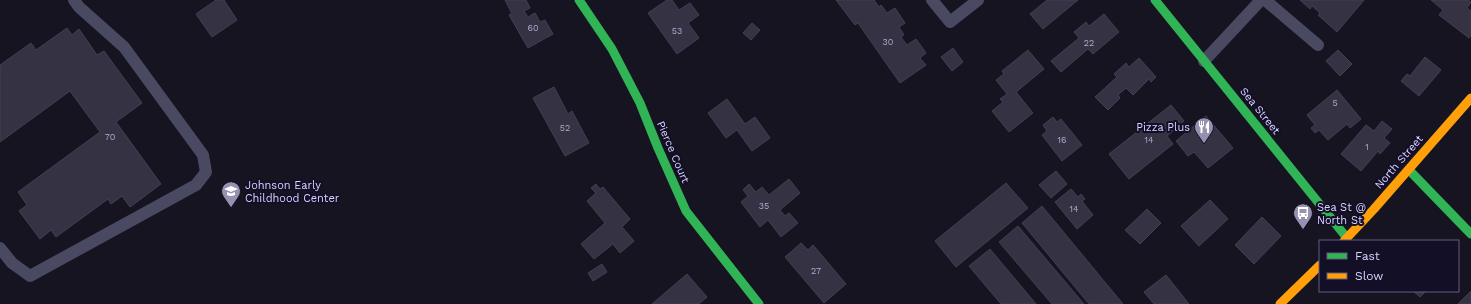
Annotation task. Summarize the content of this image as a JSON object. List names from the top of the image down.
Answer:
{
  "streets": {
    "street": ["Sea Street", "Pierce Court", "North Street"]
  },
  "crossings": [
    ["Sea Street", "North Street"]
  ],
  "places": {
    "restaurant": ["Pizza Plus"],
    "school or university": ["Johnson Early Childhood Center"],
    "bus stop": ["Sea St @ North St"]
  },
  "house_numbers": [
    "60",
    "53",
    "30",
    "22",
    "5",
    "52",
    "70",
    "16",
    "14",
    "1",
    "35",
    "14",
    "27"
  ],
  "legend": ["Fast", "Slow"]
}
